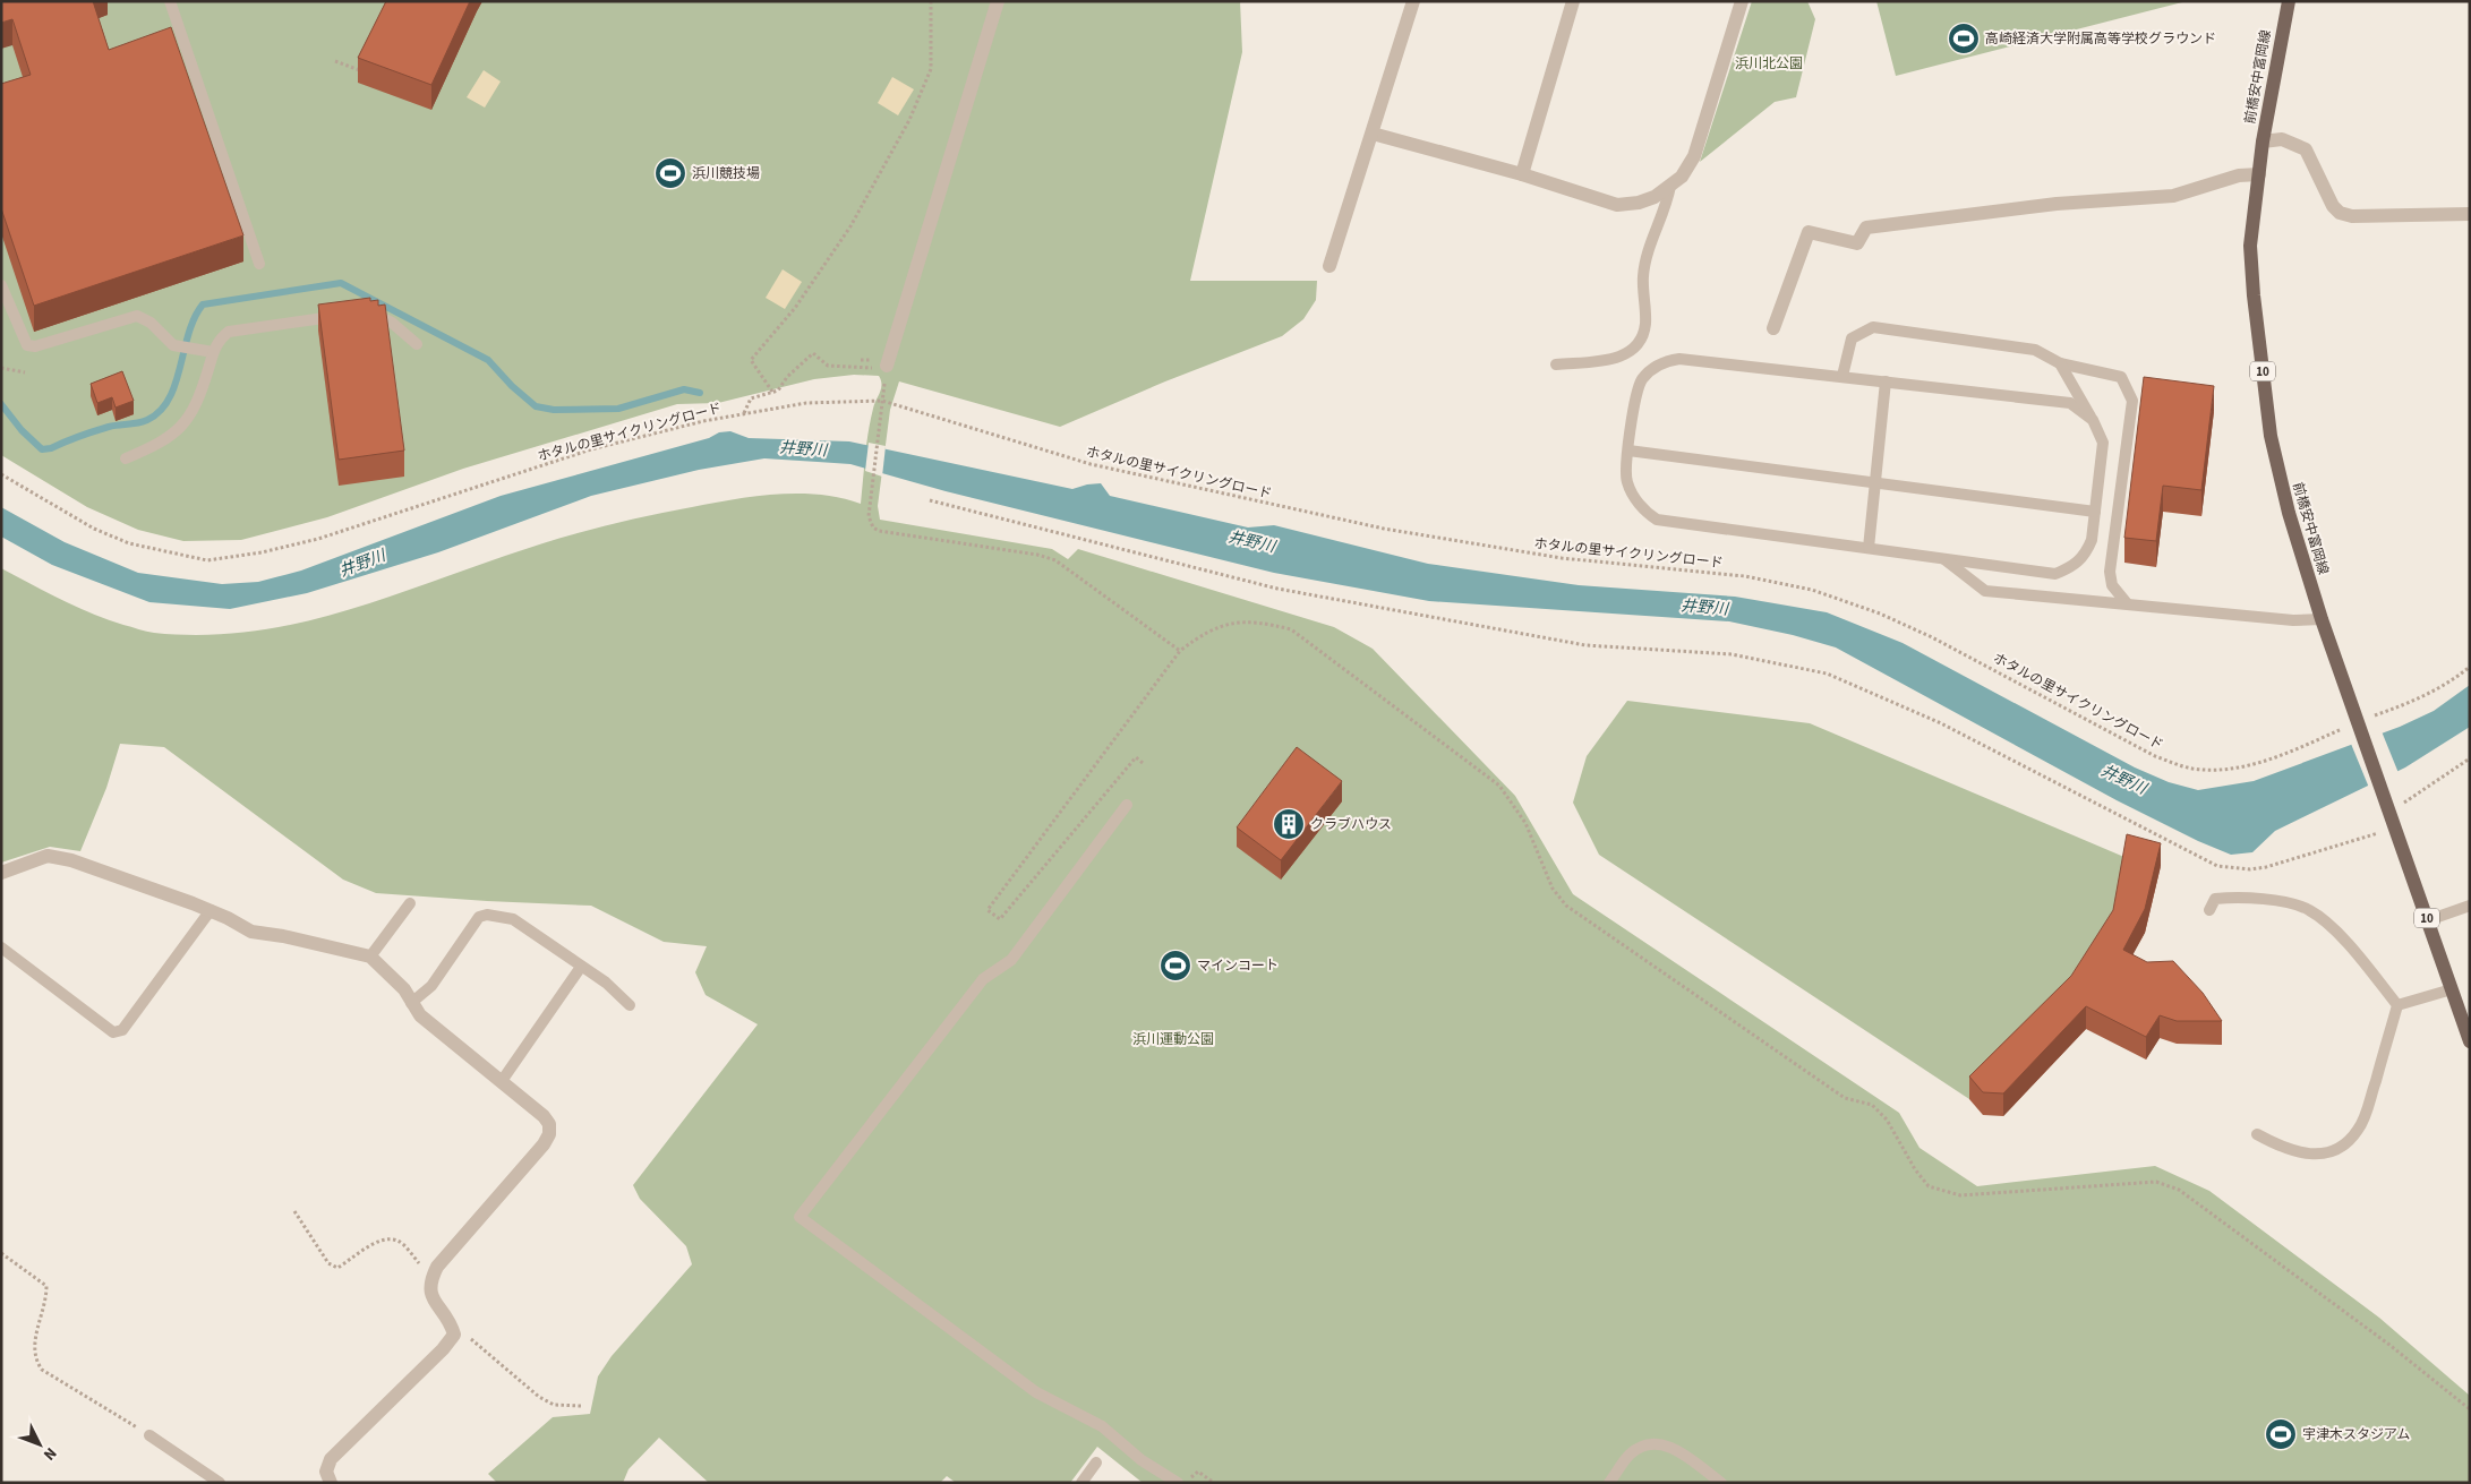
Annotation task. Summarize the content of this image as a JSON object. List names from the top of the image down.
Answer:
{
  "streets": {
    "main road": ["前橋安中富岡線", "10"],
    "path": ["ホタルの里サイクリングロード"]
  },
  "water": ["井野川"],
  "parks": ["浜川北公園", "浜川運動公園"],
  "places": {
    "sports": [
      "高崎経済大学附属高等学校グラウンド",
      "浜川競技場",
      "マインコート",
      "宇津木スタジアム"
    ],
    "building": ["クラブハウス"]
  },
  "north": "bottom right"
}
